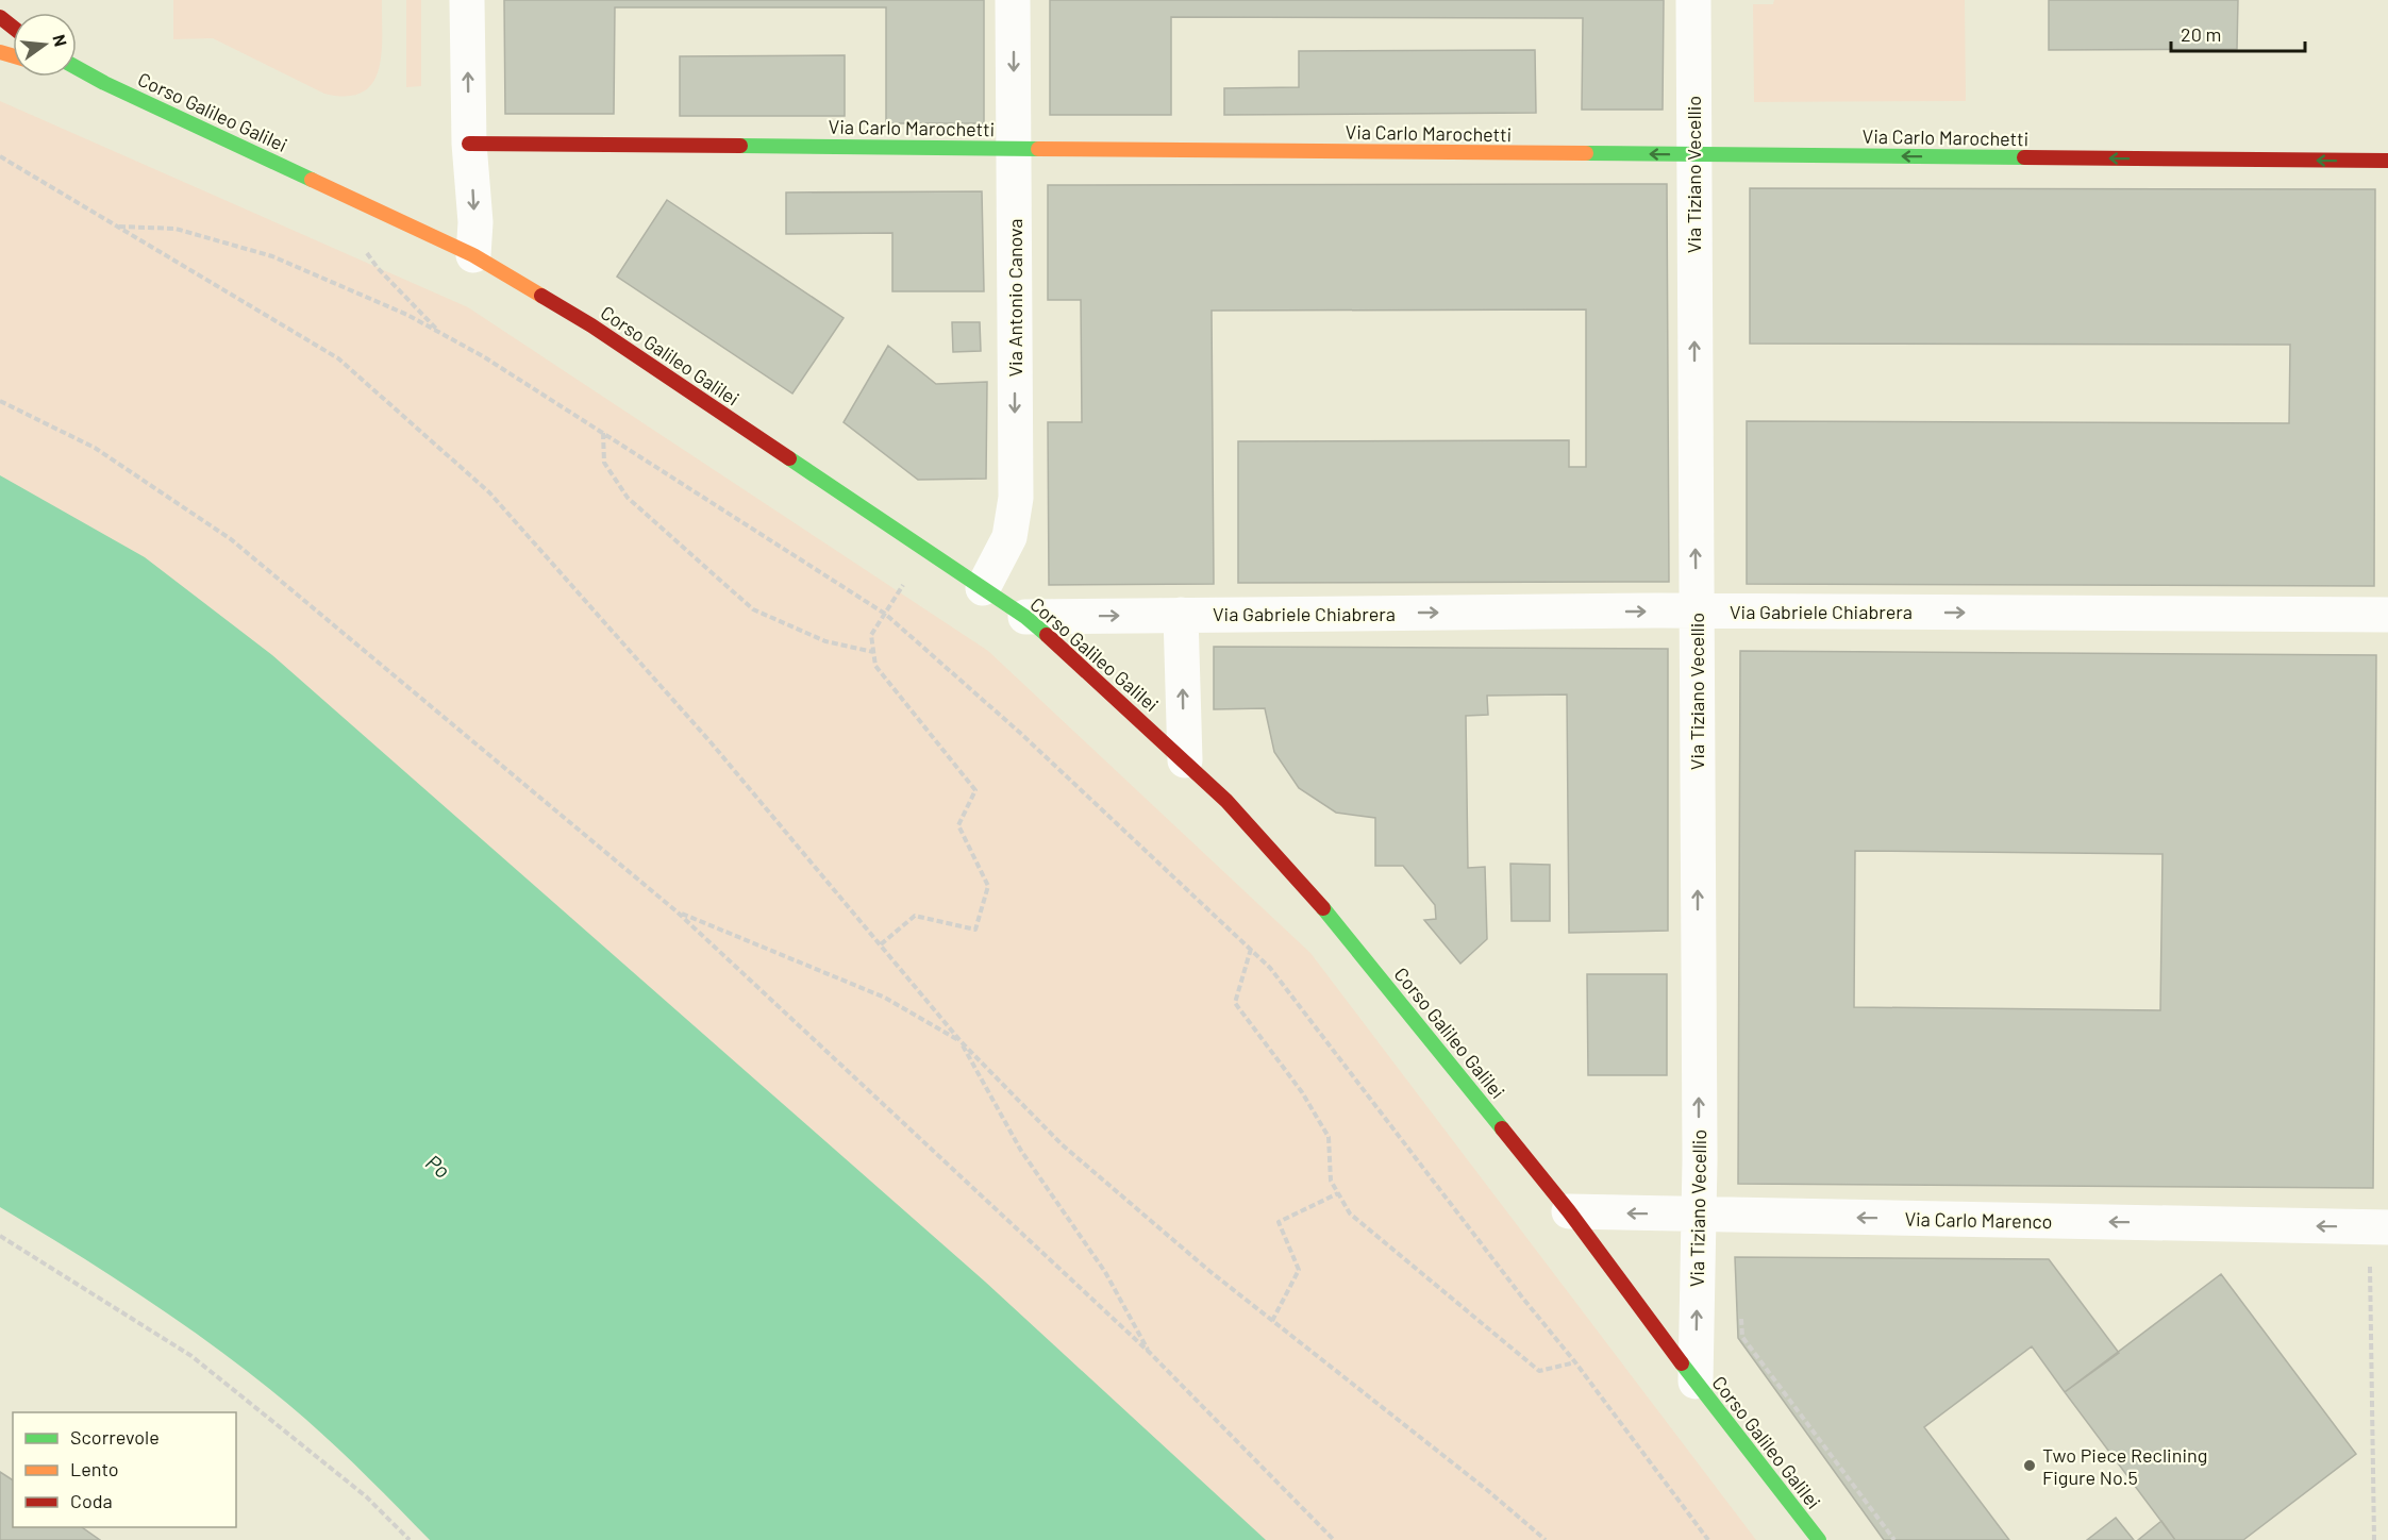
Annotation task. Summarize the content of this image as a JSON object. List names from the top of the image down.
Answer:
{
  "streets": {
    "street": [
      "Corso Galileo Galilei",
      "Via Carlo Marochetti",
      "Via Tiziano Vecellio",
      "Via Antonio Canova",
      "Via Gabriele Chiabrera",
      "Via Carlo Marenco"
    ]
  },
  "crossings": [
    ["Corso Galileo Galilei", "Via Tiziano Vecellio"],
    ["Corso Galileo Galilei", "Via Antonio Canova"],
    ["Corso Galileo Galilei", "Via Gabriele Chiabrera"],
    ["Corso Galileo Galilei", "Via Carlo Marenco"],
    ["Via Carlo Marochetti", "Via Tiziano Vecellio"],
    ["Via Carlo Marochetti", "Via Antonio Canova"],
    ["Via Tiziano Vecellio", "Via Gabriele Chiabrera"],
    ["Via Tiziano Vecellio", "Via Carlo Marenco"]
  ],
  "one_way": [
    "Via Carlo Marochetti",
    "Via Tiziano Vecellio",
    "Via Antonio Canova",
    "Via Gabriele Chiabrera",
    "Via Carlo Marenco"
  ],
  "water": ["Po"],
  "places": ["Two Piece Reclining Figure No.5"],
  "legend": ["Scorrevole", "Lento", "Coda"],
  "scale_bar": "20 m",
  "north": "right"
}
